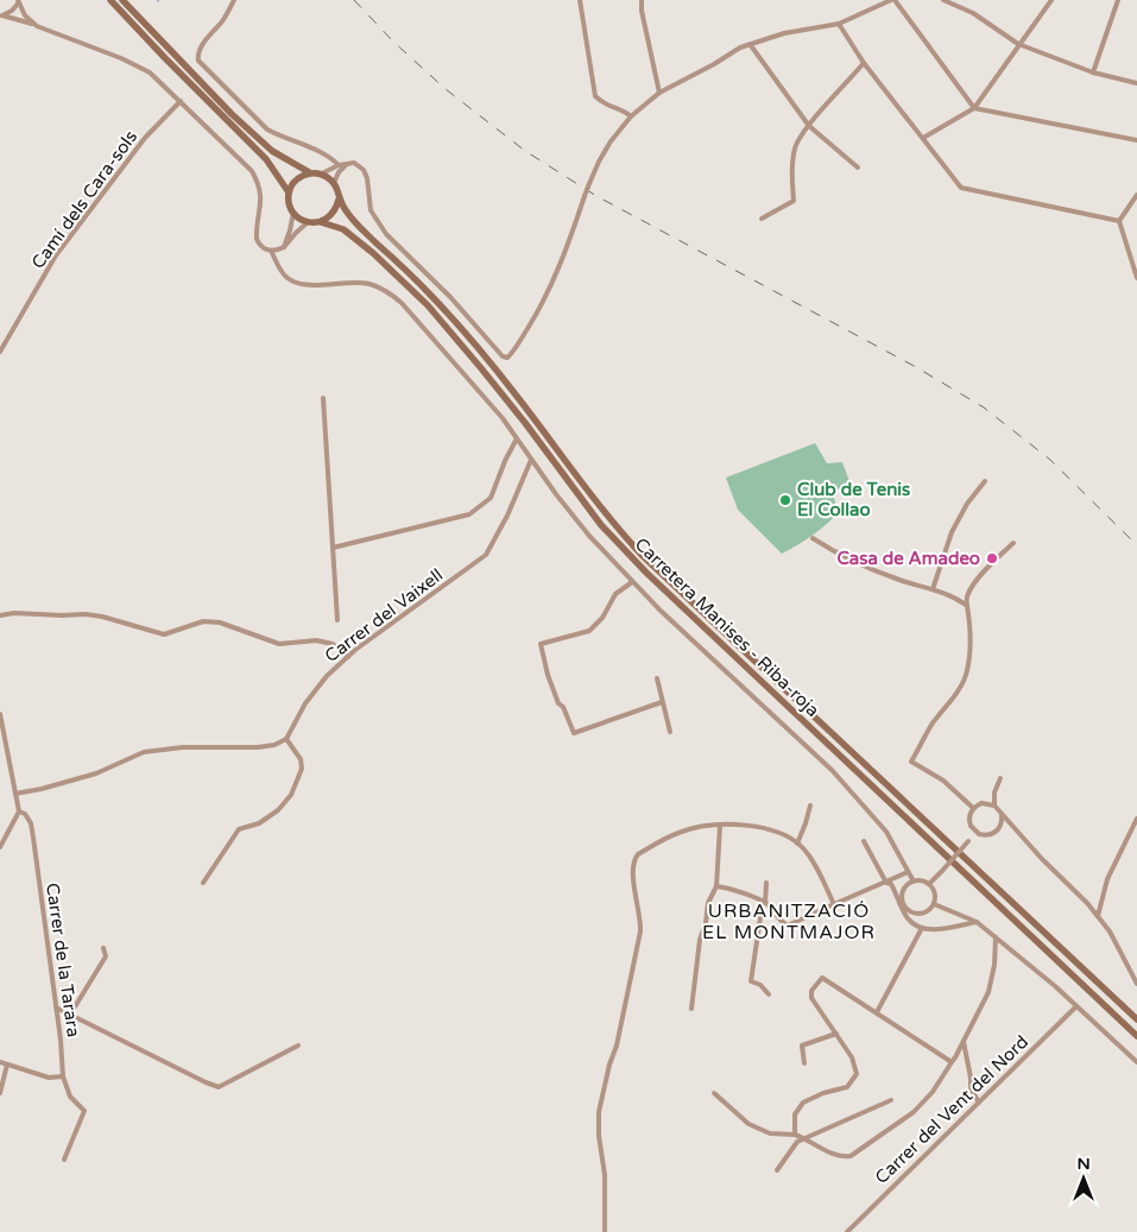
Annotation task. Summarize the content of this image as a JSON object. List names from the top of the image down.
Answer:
{
  "streets": {
    "main road": ["Carretera Manises - Riba-roja"],
    "street": [
      "Camí dels Cara-sols",
      "Carrer del Vaixell",
      "Carrer de la Tarara",
      "Carrer del Vent del Nord"
    ]
  },
  "districts": ["URBANITZACIÓ EL MONTMAJOR"],
  "places": ["Club de Tenis El Collao", "Casa de Amadeo"],
  "north": "top"
}
